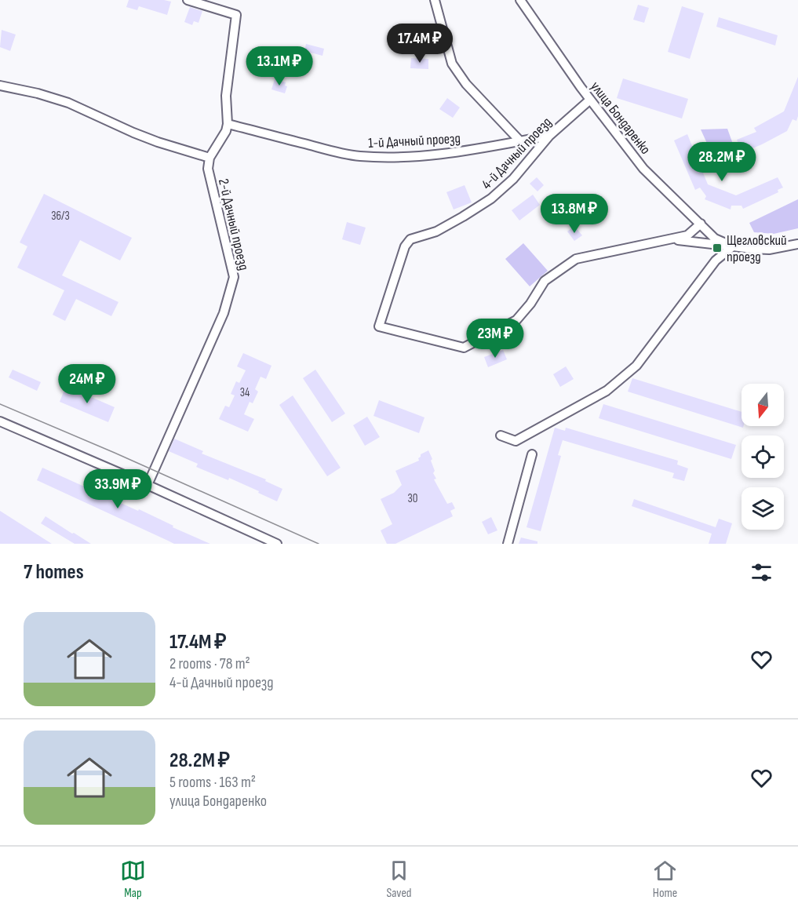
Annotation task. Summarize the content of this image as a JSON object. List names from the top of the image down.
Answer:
{
  "streets": {
    "street": [
      "улица Бондаренко",
      "1-й Дачный проезд",
      "4-й Дачный проезд",
      "2-й Дачный проезд"
    ]
  },
  "crossings": [
    ["улица Бондаренко", "4-й Дачный проезд"],
    ["1-й Дачный проезд", "4-й Дачный проезд"]
  ],
  "places": {
    "transit": ["Щегловский проезд"]
  },
  "house_numbers": ["36/3", "34", "30"],
  "north": "bottom",
  "page": {
    "price": [
      "17.4M ₽",
      "13.1M ₽",
      "28.2M ₽",
      "13.8M ₽",
      "23M ₽",
      "24M ₽",
      "33.9M ₽"
    ],
    "heading": "7 homes",
    "list": [
      {
        "name": "17.4M ₽",
        "note": "2 rooms · 78 m² · 4-й Дачный проезд"
      },
      {
        "name": "28.2M ₽",
        "note": "5 rooms · 163 m² · улица Бондаренко"
      }
    ],
    "tabs": ["Map", "Saved", "Home"]
  }
}
